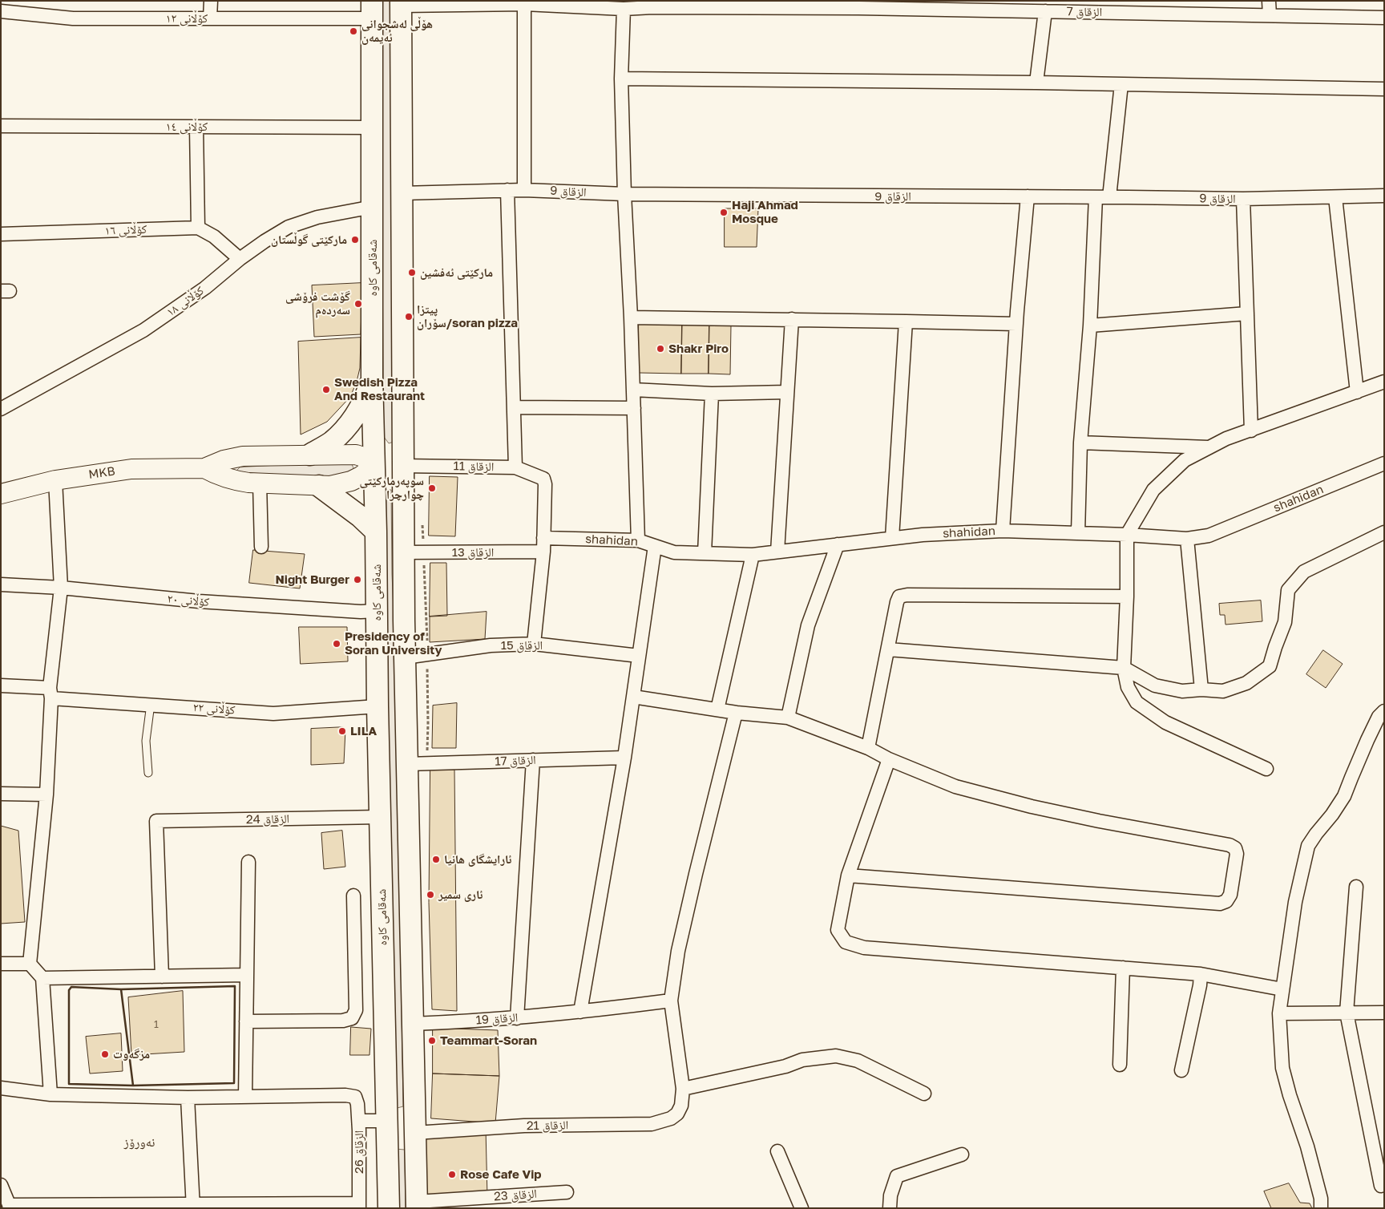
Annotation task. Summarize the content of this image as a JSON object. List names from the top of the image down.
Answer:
{
  "streets": {
    "main road": ["شەقامی کاوە", "MKB"],
    "street": [
      "الزقاق 7",
      "کۆڵانی ١٢",
      "کۆڵانی ١٤",
      "الزقاق 9",
      "کۆڵانی ١٦",
      "کۆڵانی ١٨",
      "الزقاق 11",
      "shahidan",
      "الزقاق 13",
      "کۆڵانی ٢٠",
      "الزقاق 15",
      "کۆڵانی ٢٢",
      "الزقاق 17",
      "الزقاق 24",
      "الزقاق 19",
      "الزقاق 21",
      "الزقاق 26",
      "الزقاق 23"
    ]
  },
  "crossings": [
    ["کۆڵانی ١٢", "شەقامی کاوە"],
    ["کۆڵانی ١٤", "شەقامی کاوە"],
    ["شەقامی کاوە", "کۆڵانی ١٨"],
    ["شەقامی کاوە", "کۆڵانی ٢٠"],
    ["شەقامی کاوە", "کۆڵانی ٢٢"],
    ["شەقامی کاوە", "الزقاق 24"],
    ["الزقاق 11", "shahidan"]
  ],
  "districts": ["نەورۆز"],
  "places": [
    "هۆڵی لەشجوانی ئەیمەن",
    "Haji Ahmad Mosque",
    "مارکێتی گوڵستان",
    "مارکێتی ئەفشین",
    "گۆشت فرۆشی سەردەم",
    "پیتزا سۆران/soran pizza",
    "Shakr Piro",
    "Swedish Pizza And Restaurant",
    "سوپەرمارکێتی چوارچرا",
    "Night Burger",
    "Presidency of Soran University",
    "LILA",
    "ئارایشگای هانیا",
    "ئارى سمير",
    "Teammart-Soran",
    "مزگەوت",
    "Rose Cafe Vip"
  ],
  "house_numbers": ["1"]
}
